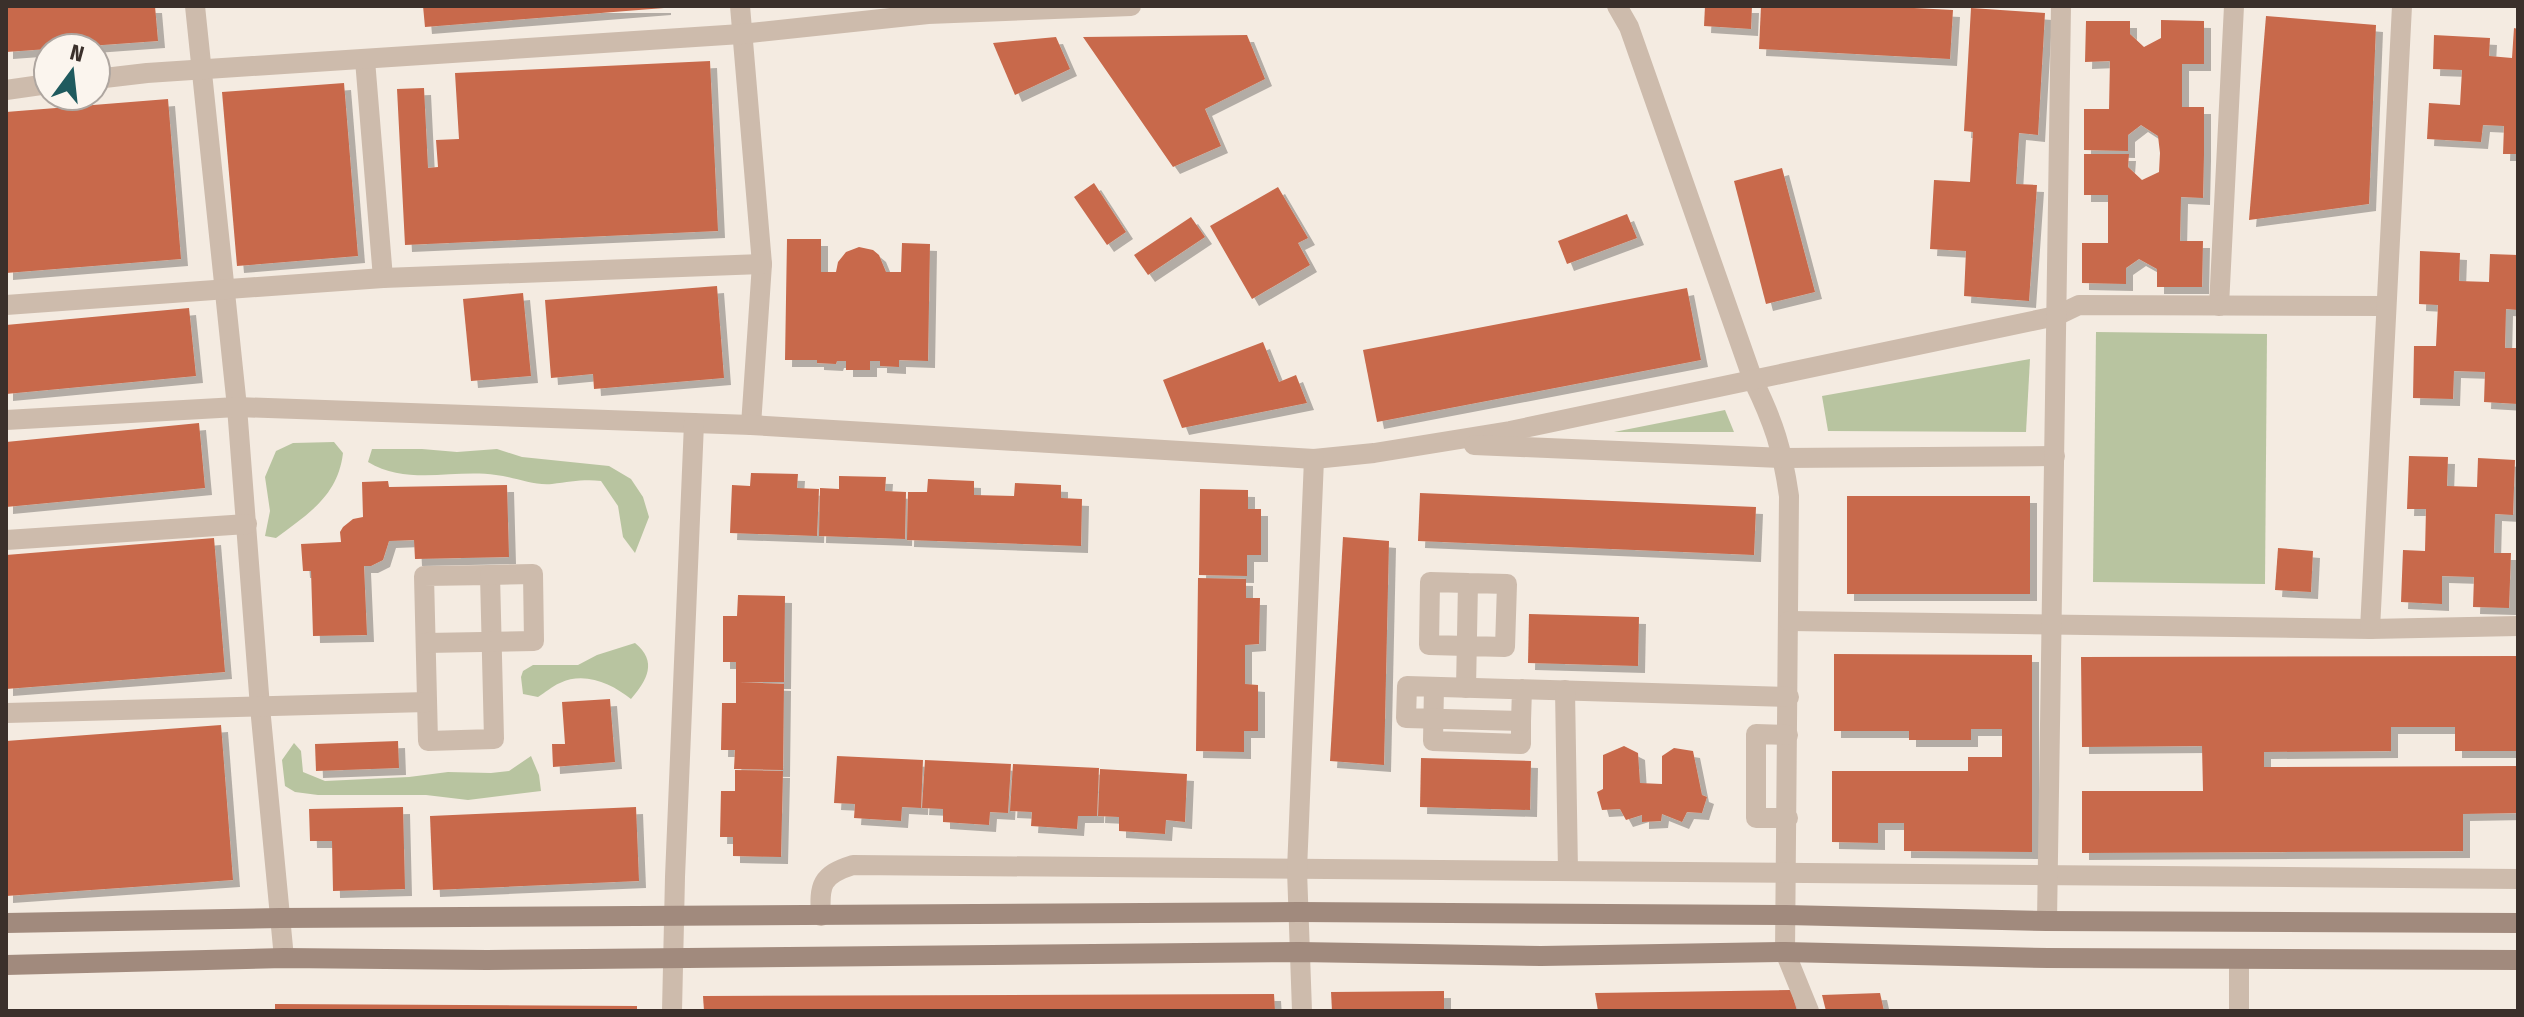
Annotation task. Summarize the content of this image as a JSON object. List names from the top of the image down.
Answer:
{
  "north": "top"
}
